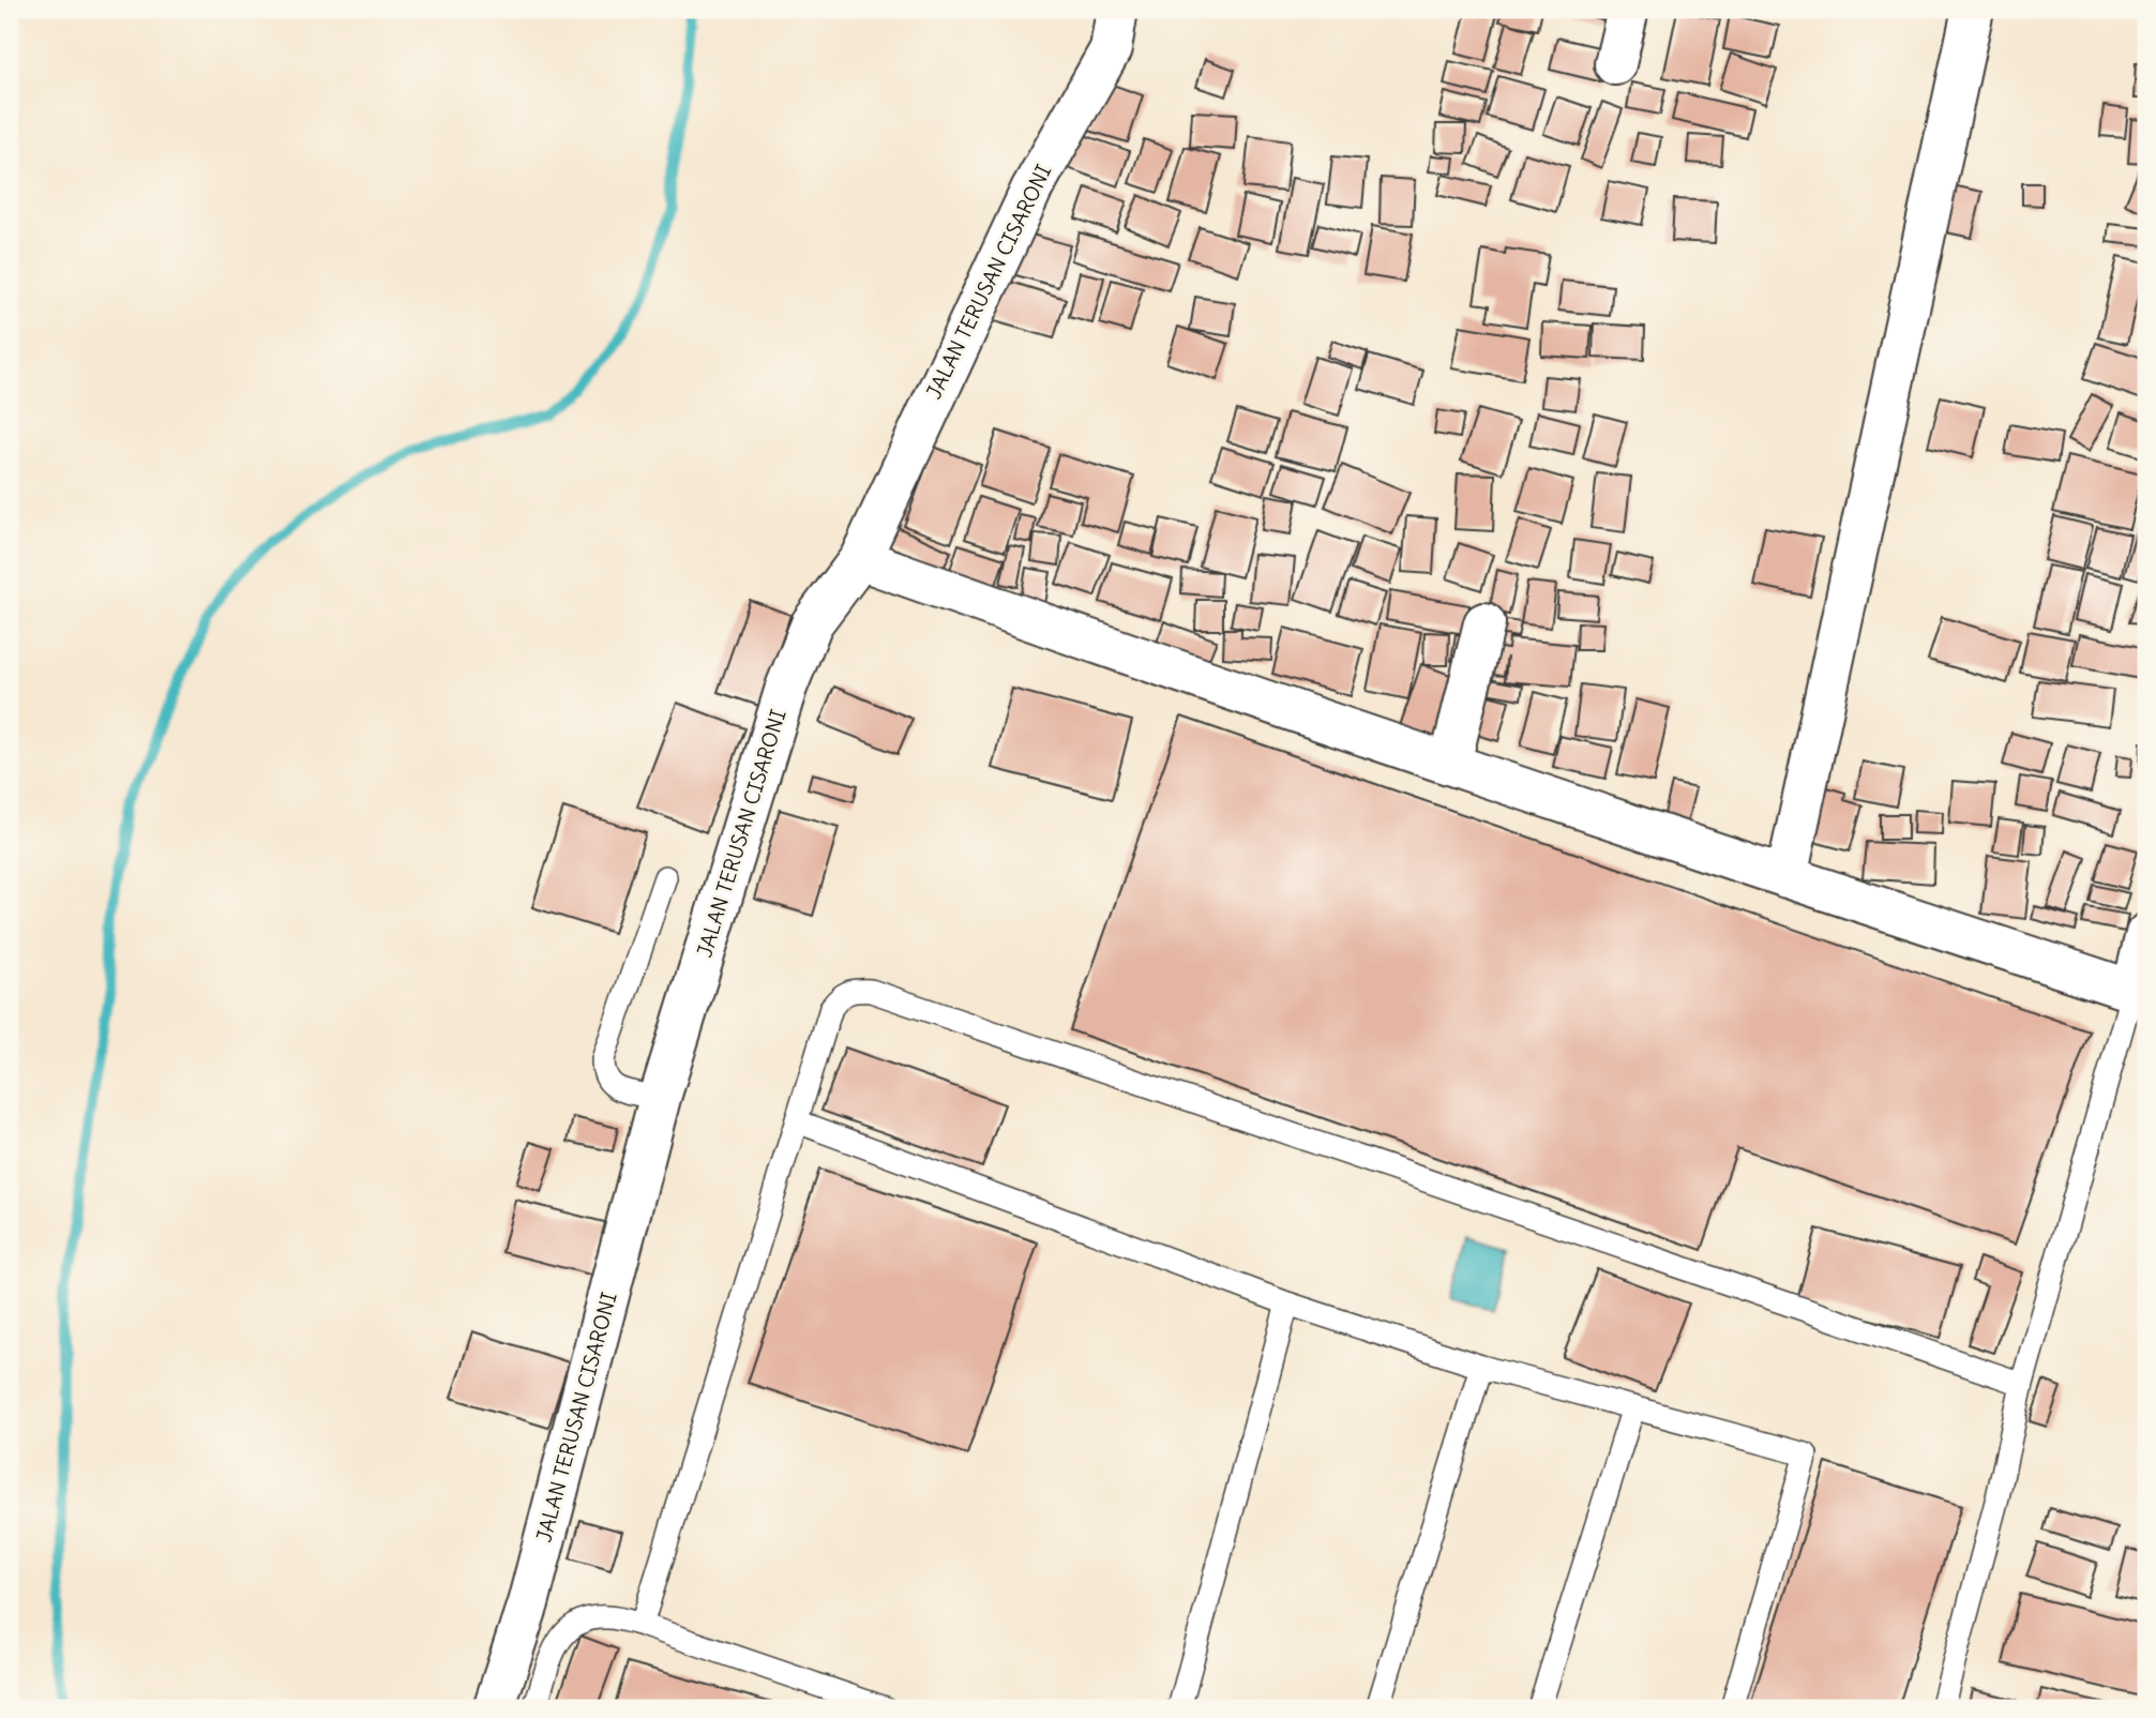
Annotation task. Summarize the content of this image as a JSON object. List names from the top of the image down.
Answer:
{
  "streets": {
    "street": ["JALAN TERUSAN CISARONI"]
  }
}
